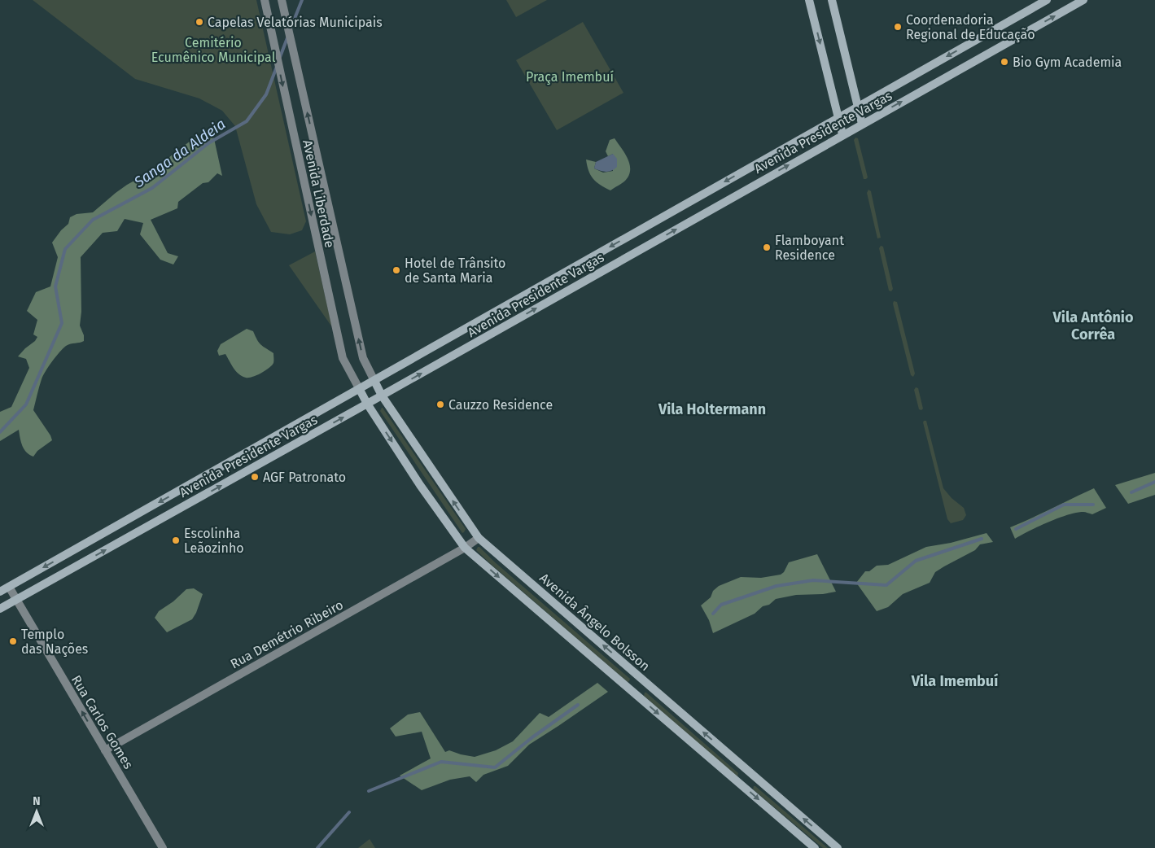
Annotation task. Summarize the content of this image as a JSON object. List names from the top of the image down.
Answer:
{
  "streets": {
    "main road": ["Avenida Presidente Vargas", "Avenida Ângelo Bolsson"],
    "street": ["Avenida Liberdade", "Rua Demétrio Ribeiro", "Rua Carlos Gomes"]
  },
  "crossings": [
    ["Avenida Presidente Vargas", "Avenida Liberdade"],
    ["Avenida Presidente Vargas", "Avenida Ângelo Bolsson"],
    ["Avenida Presidente Vargas", "Rua Carlos Gomes"],
    ["Avenida Liberdade", "Avenida Ângelo Bolsson"],
    ["Avenida Ângelo Bolsson", "Rua Demétrio Ribeiro"],
    ["Rua Demétrio Ribeiro", "Rua Carlos Gomes"]
  ],
  "one_way": ["Rua Carlos Gomes"],
  "districts": ["Vila Antônio Corrêa", "Vila Holtermann", "Vila Imembuí"],
  "water": ["Sanga da Aldeia"],
  "parks": ["Cemitério Ecumênico Municipal", "Praça Imembuí"],
  "places": [
    "Capelas Velatórias Municipais",
    "Coordenadoria Regional de Educação",
    "Bio Gym Academia",
    "Flamboyant Residence",
    "Hotel de Trânsito de Santa Maria",
    "Cauzzo Residence",
    "AGF Patronato",
    "Escolinha Leãozinho",
    "Templo das Nações"
  ],
  "north": "top"
}
